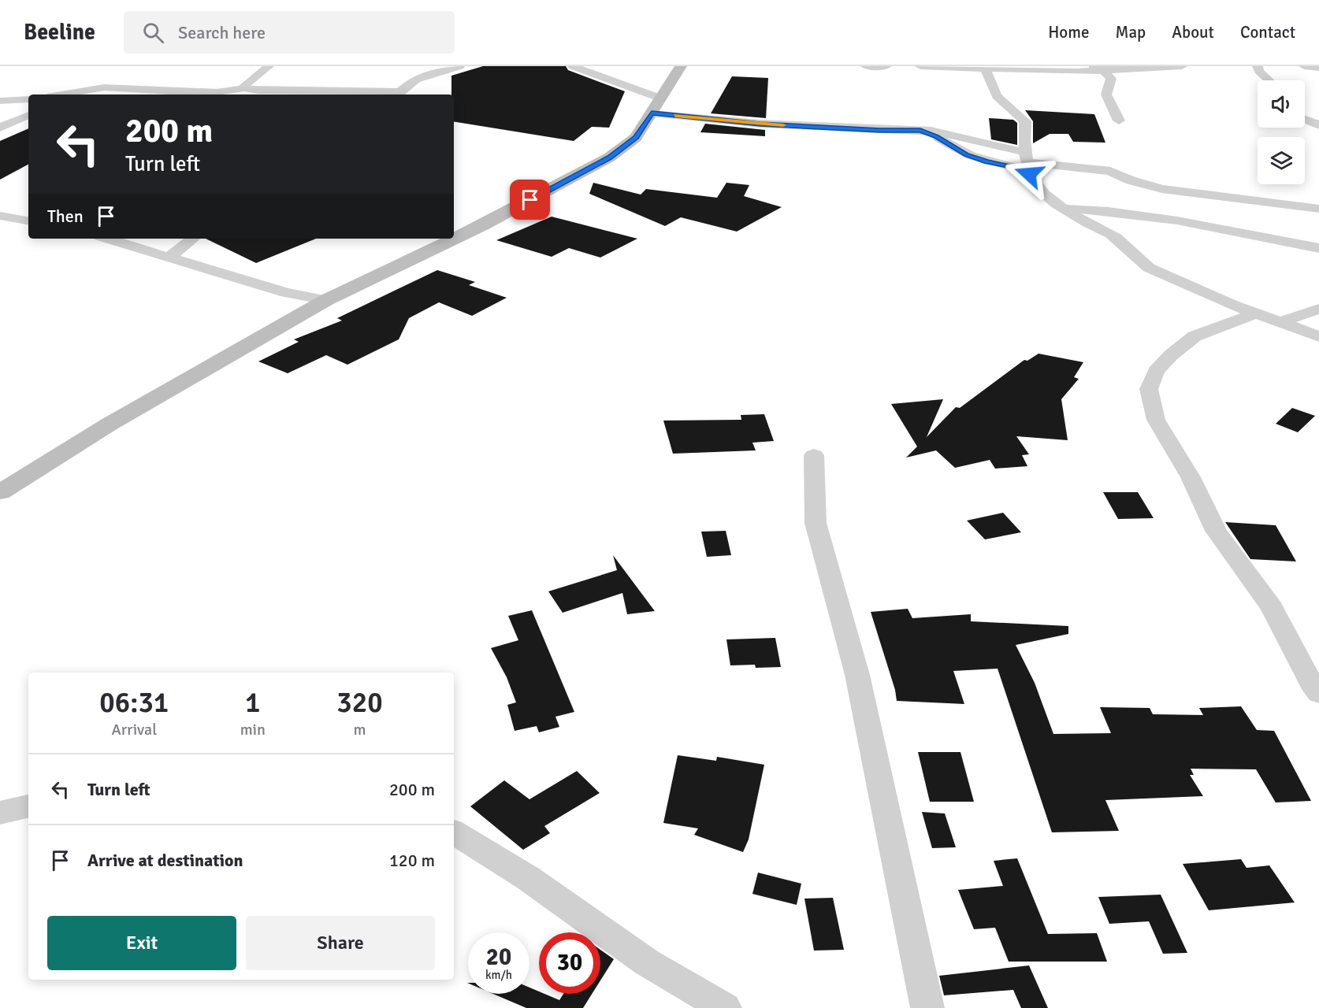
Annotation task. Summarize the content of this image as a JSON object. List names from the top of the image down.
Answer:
{
  "page": {
    "header": "Beeline",
    "search": "Search here",
    "nav": [
      "Home",
      "Map",
      "About",
      "Contact"
    ],
    "turn": ["200 m", "Turn left"],
    "then": "Then",
    "eta": [
      "06:31",
      "Arrival",
      "1",
      "min",
      "320",
      "m"
    ],
    "list": [
      {
        "name": "Turn left",
        "value": "200 m"
      },
      {
        "name": "Arrive at destination",
        "value": "120 m"
      }
    ],
    "buttons": ["Exit", "Share"],
    "speed": "20 km/h",
    "limit": "30"
  }
}
